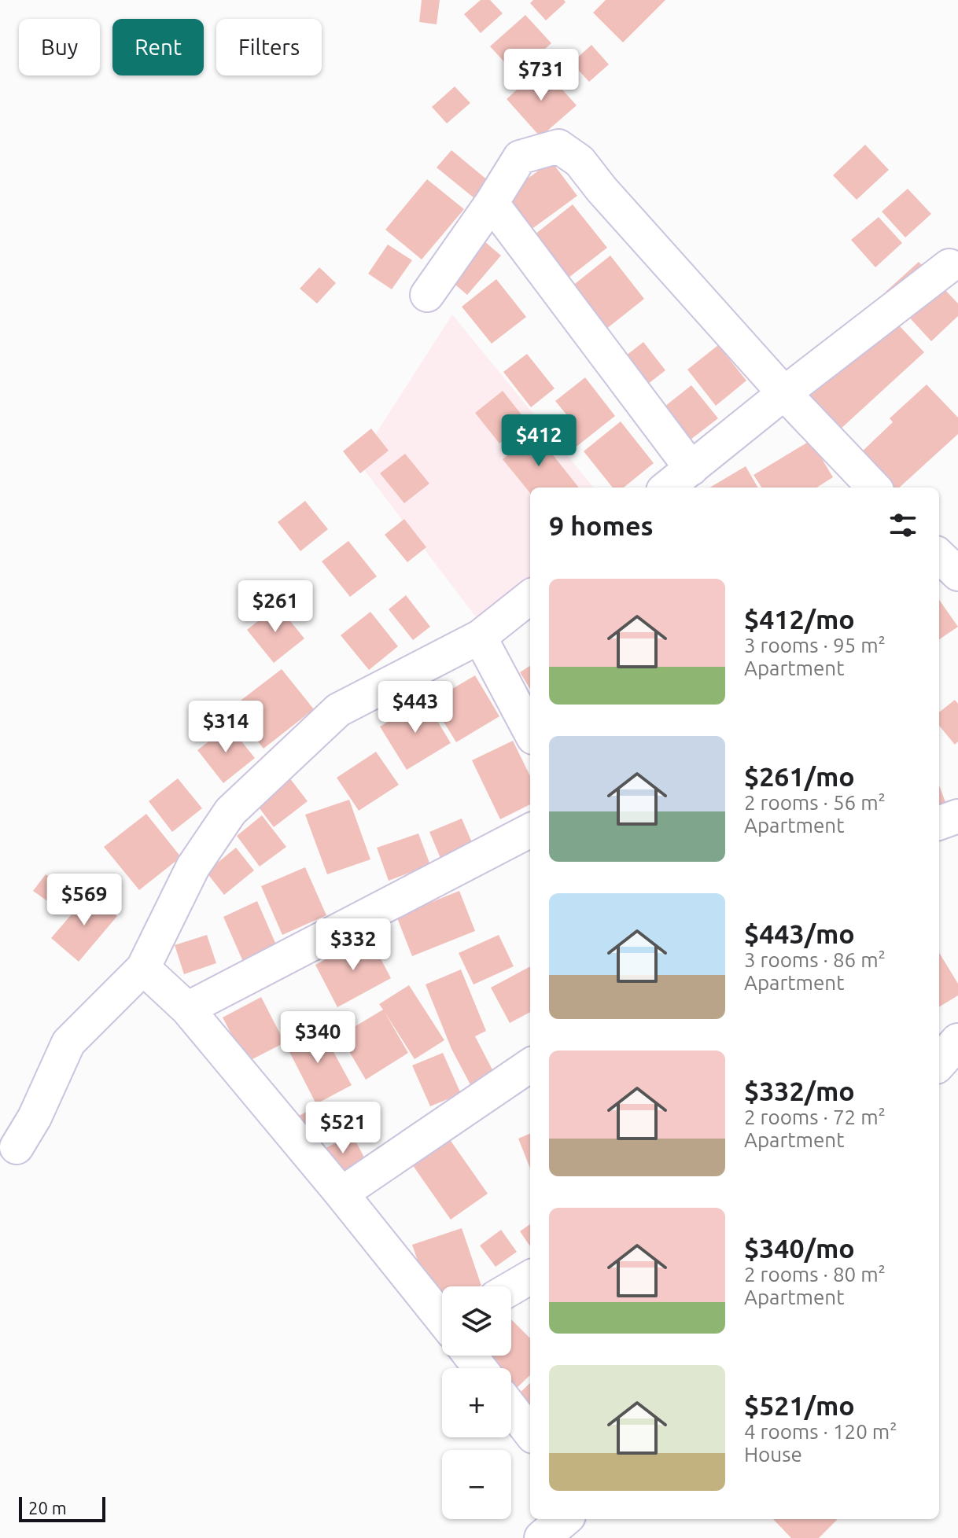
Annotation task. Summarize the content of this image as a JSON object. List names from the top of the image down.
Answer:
{
  "scale_bar": "20 m",
  "page": {
    "chip": ["Buy", "Rent", "Filters"],
    "price": [
      "$731",
      "$412",
      "$261",
      "$443",
      "$314",
      "$569",
      "$332",
      "$340",
      "$521"
    ],
    "heading": "9 homes",
    "list": [
      {
        "name": "$412/mo",
        "note": "3 rooms · 95 m² · Apartment"
      },
      {
        "name": "$261/mo",
        "note": "2 rooms · 56 m² · Apartment"
      },
      {
        "name": "$443/mo",
        "note": "3 rooms · 86 m² · Apartment"
      },
      {
        "name": "$332/mo",
        "note": "2 rooms · 72 m² · Apartment"
      },
      {
        "name": "$340/mo",
        "note": "2 rooms · 80 m² · Apartment"
      },
      {
        "name": "$521/mo",
        "note": "4 rooms · 120 m² · House"
      }
    ],
    "map_buttons": ["+", "−"],
    "scale": "20 m"
  }
}
